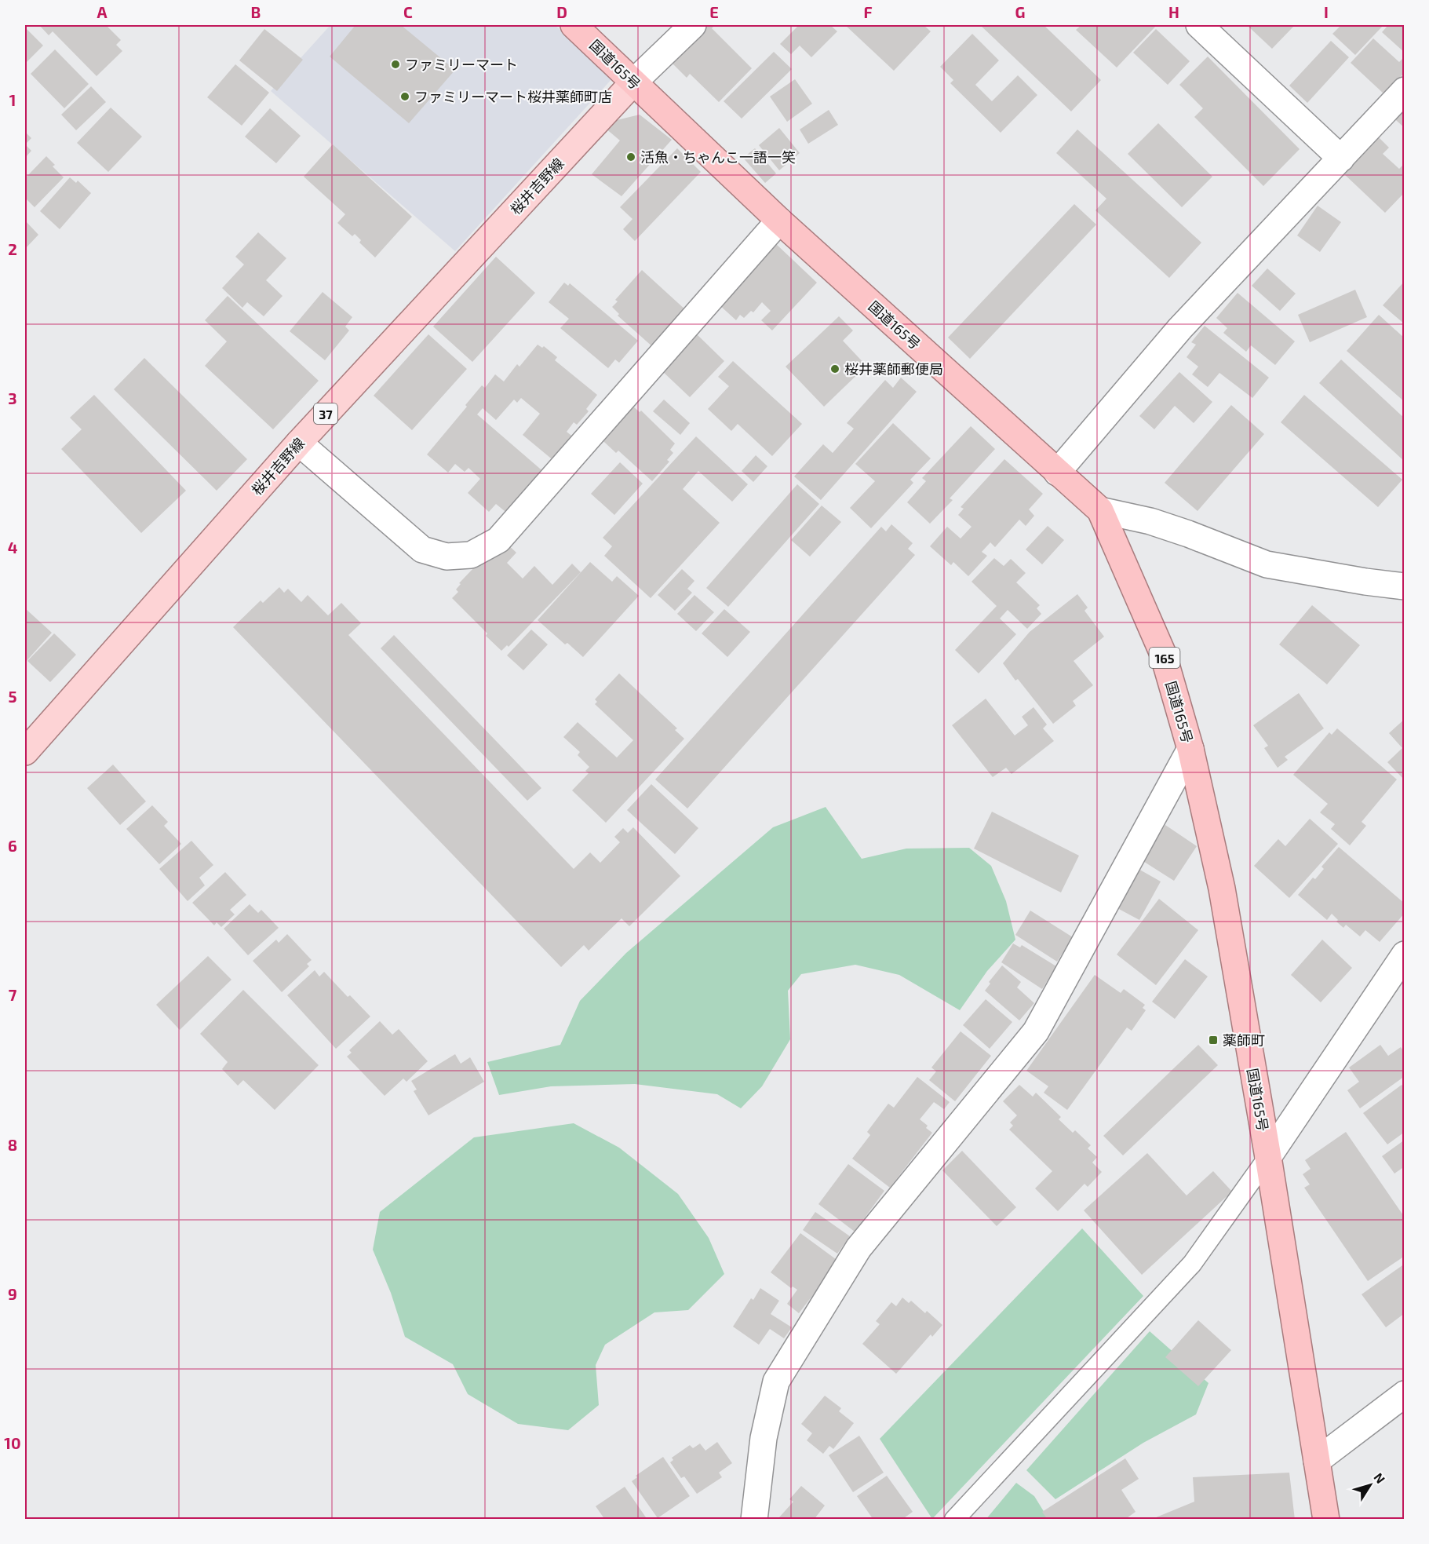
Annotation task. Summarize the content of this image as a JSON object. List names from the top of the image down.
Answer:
{
  "streets": {
    "highway": ["国道165号", "165"],
    "main road": ["桜井吉野線", "37"]
  },
  "crossings": [
    ["国道165号", "桜井吉野線"]
  ],
  "places": {
    "other": [
      "ファミリーマート",
      "ファミリーマート桜井薬師町店",
      "活魚・ちゃんこ一語一笑",
      "桜井薬師郵便局"
    ],
    "transit": ["薬師町"]
  },
  "north": "top right",
  "grid": {
    "columns": [
      "A",
      "B",
      "C",
      "D",
      "E",
      "F",
      "G",
      "H",
      "I"
    ],
    "rows": [
      "1",
      "2",
      "3",
      "4",
      "5",
      "6",
      "7",
      "8",
      "9",
      "10"
    ]
  }
}
